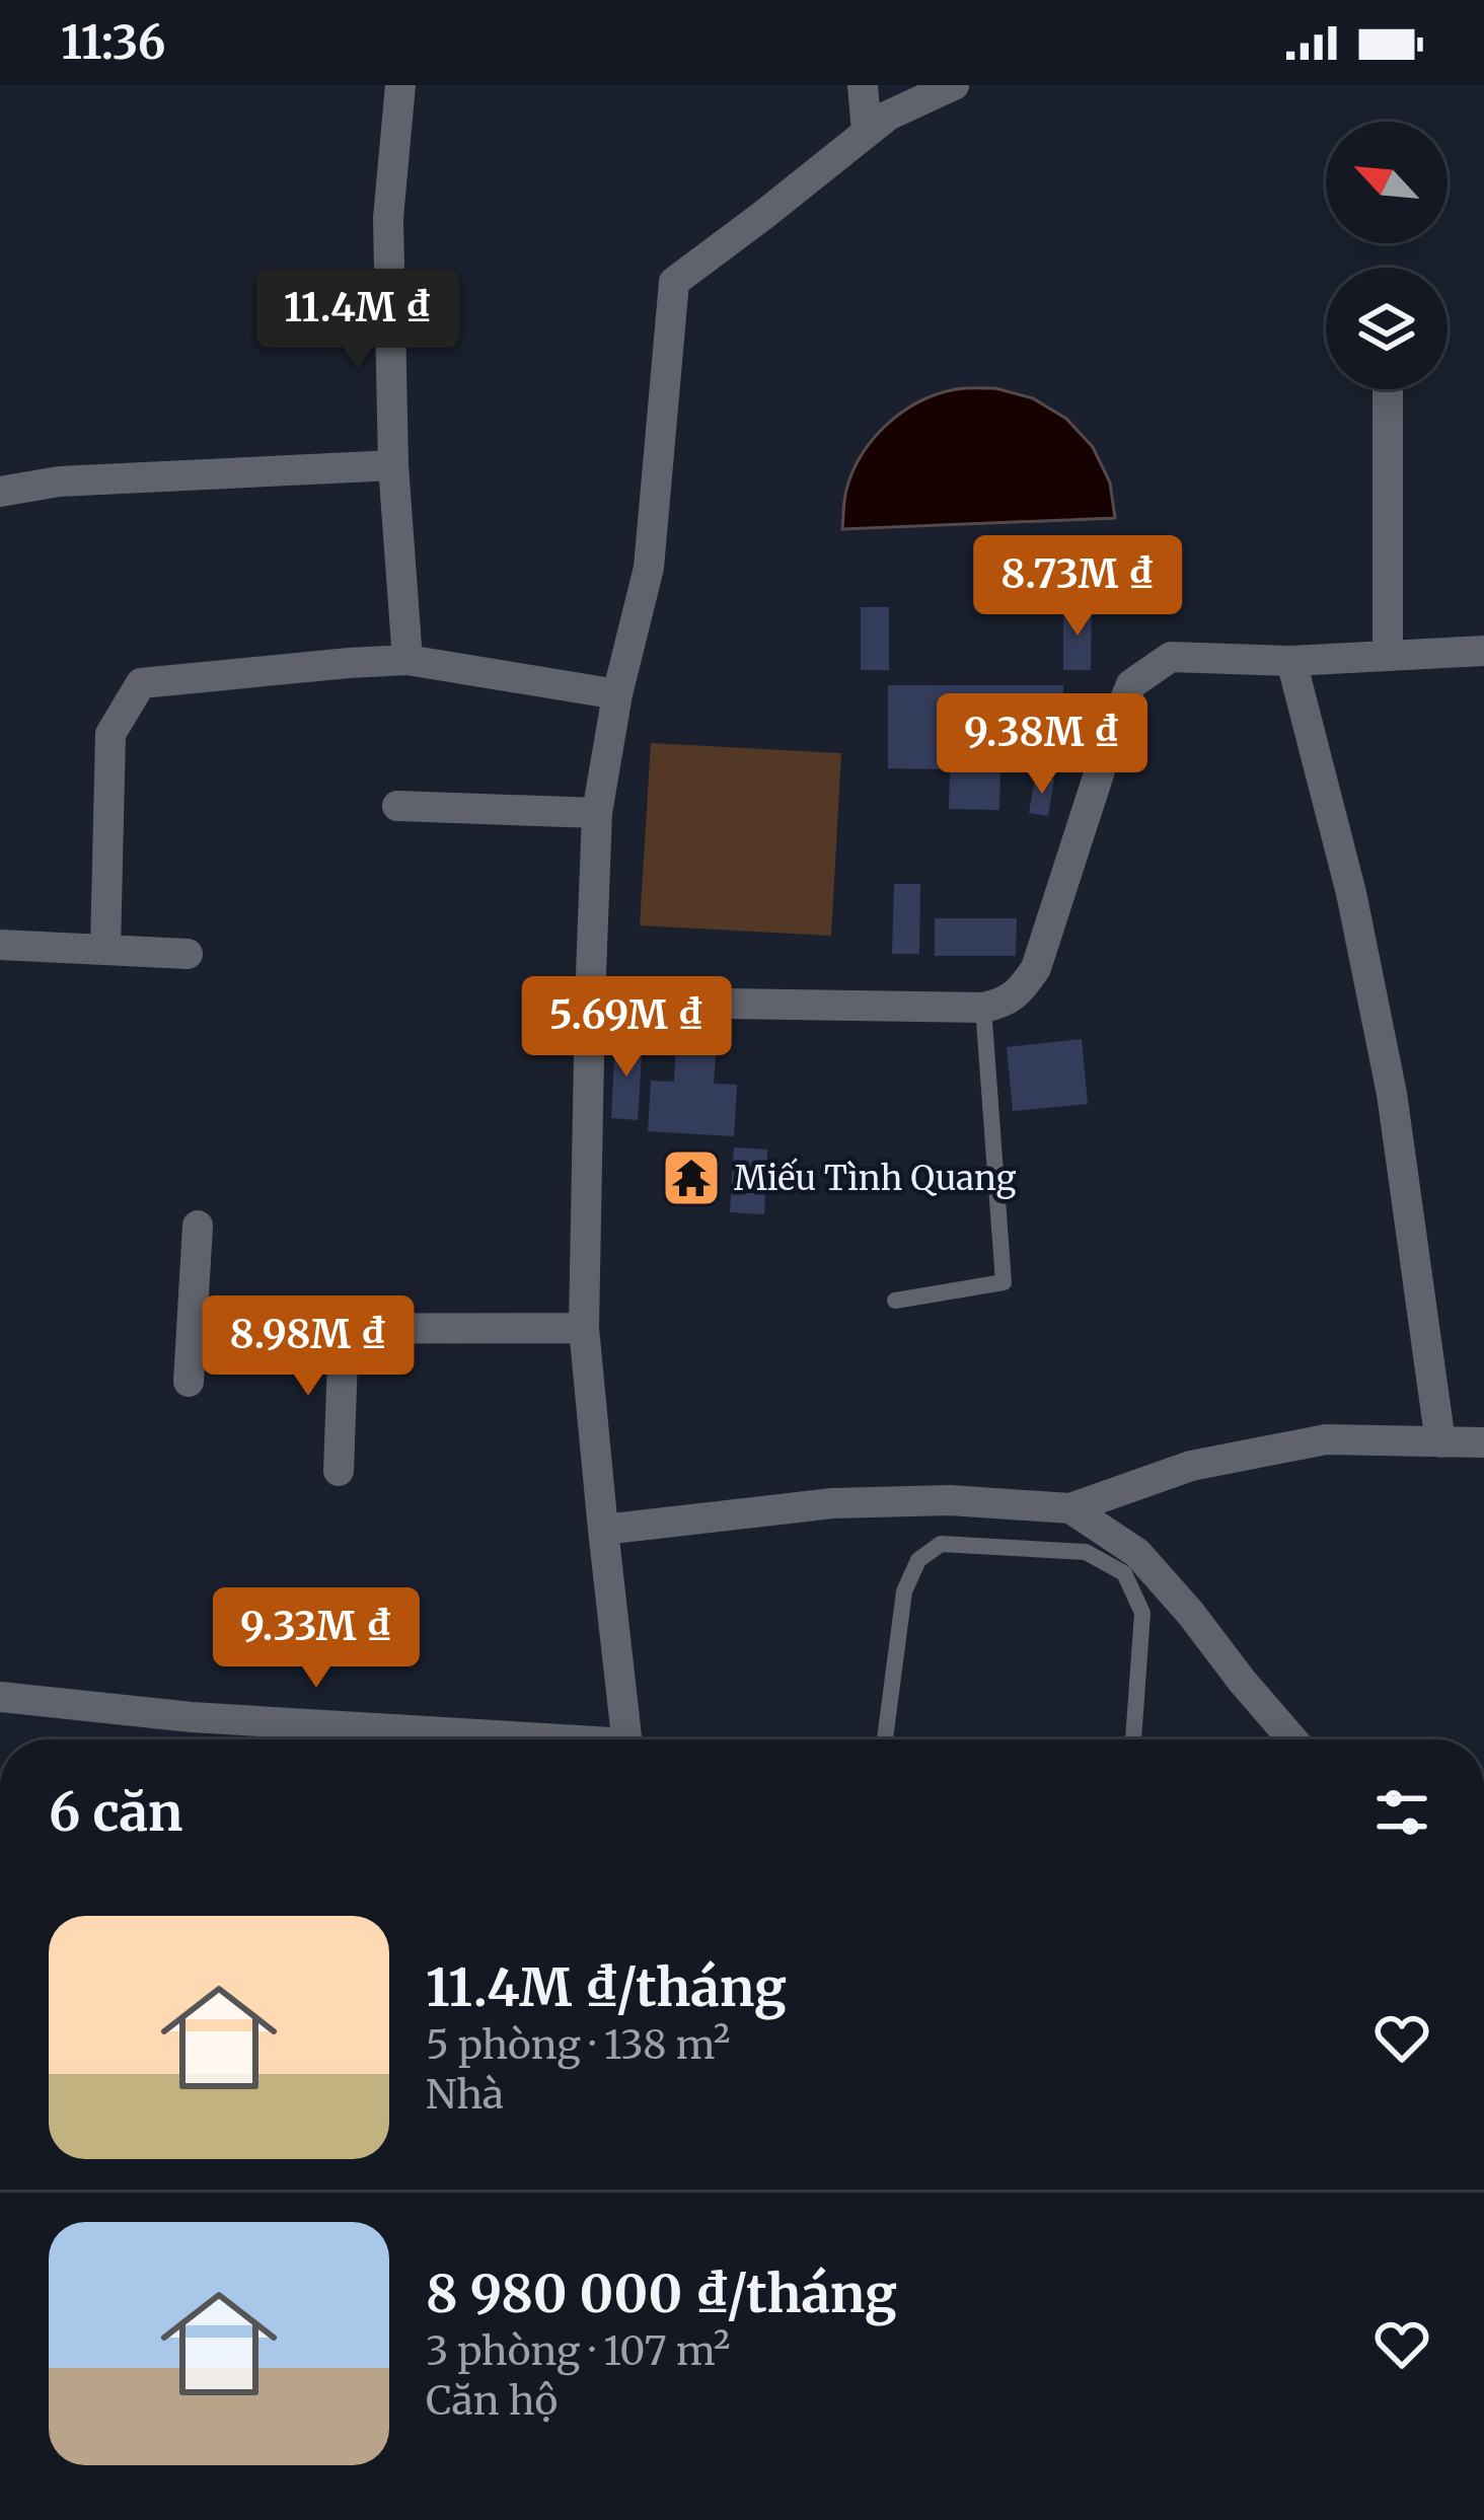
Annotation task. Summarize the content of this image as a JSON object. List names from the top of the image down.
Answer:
{
  "places": {
    "temple": ["Miếu Tình Quang"]
  },
  "north": "top left",
  "page": {
    "status": "11:36",
    "price": [
      "11.4M ₫",
      "8.73M ₫",
      "9.38M ₫",
      "5.69M ₫",
      "8.98M ₫",
      "9.33M ₫"
    ],
    "heading": "6 căn",
    "list": [
      {
        "name": "11.4M ₫/tháng",
        "note": "5 phòng · 138 m² · Nhà"
      },
      {
        "name": "8 980 000 ₫/tháng",
        "note": "3 phòng · 107 m² · Căn hộ"
      }
    ]
  }
}
